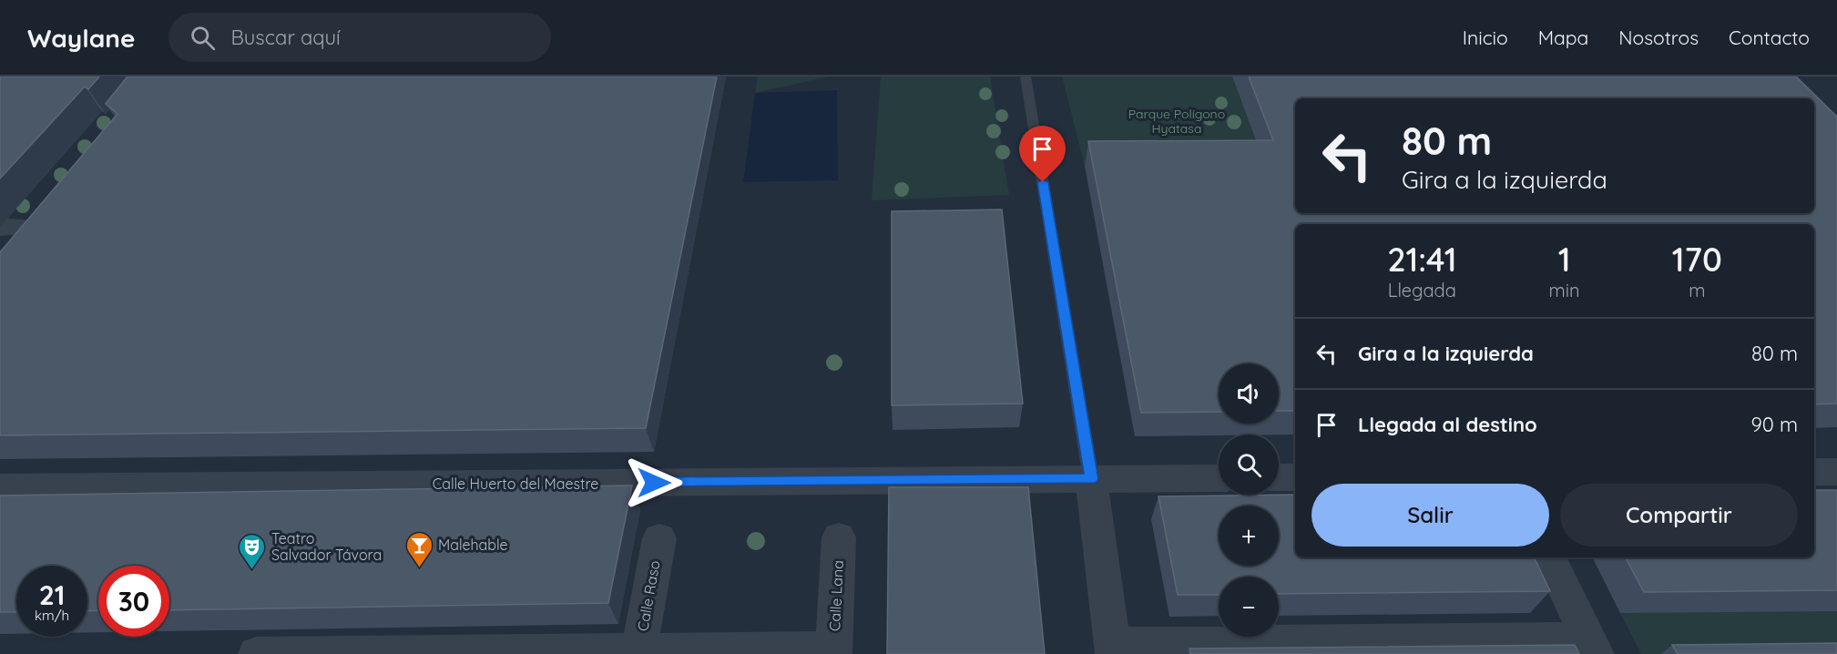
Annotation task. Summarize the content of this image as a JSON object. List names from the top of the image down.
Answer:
{
  "streets": {
    "street": ["Calle Huerto del Maestre", "Calle Raso", "Calle Lana"]
  },
  "parks": ["Parque Polígono Hyatasa"],
  "places": {
    "bar": ["Malehable"],
    "theatre": ["Teatro Salvador Távora"]
  },
  "page": {
    "header": "Waylane",
    "search": "Buscar aquí",
    "nav": [
      "Inicio",
      "Mapa",
      "Nosotros",
      "Contacto"
    ],
    "turn": ["80 m", "Gira a la izquierda"],
    "eta": [
      "21:41",
      "Llegada",
      "1",
      "min",
      "170",
      "m"
    ],
    "list": [
      {
        "name": "Gira a la izquierda",
        "value": "80 m"
      },
      {
        "name": "Llegada al destino",
        "value": "90 m"
      }
    ],
    "map_buttons": ["+", "−"],
    "buttons": ["Salir", "Compartir"],
    "speed": "21 km/h",
    "limit": "30"
  }
}
